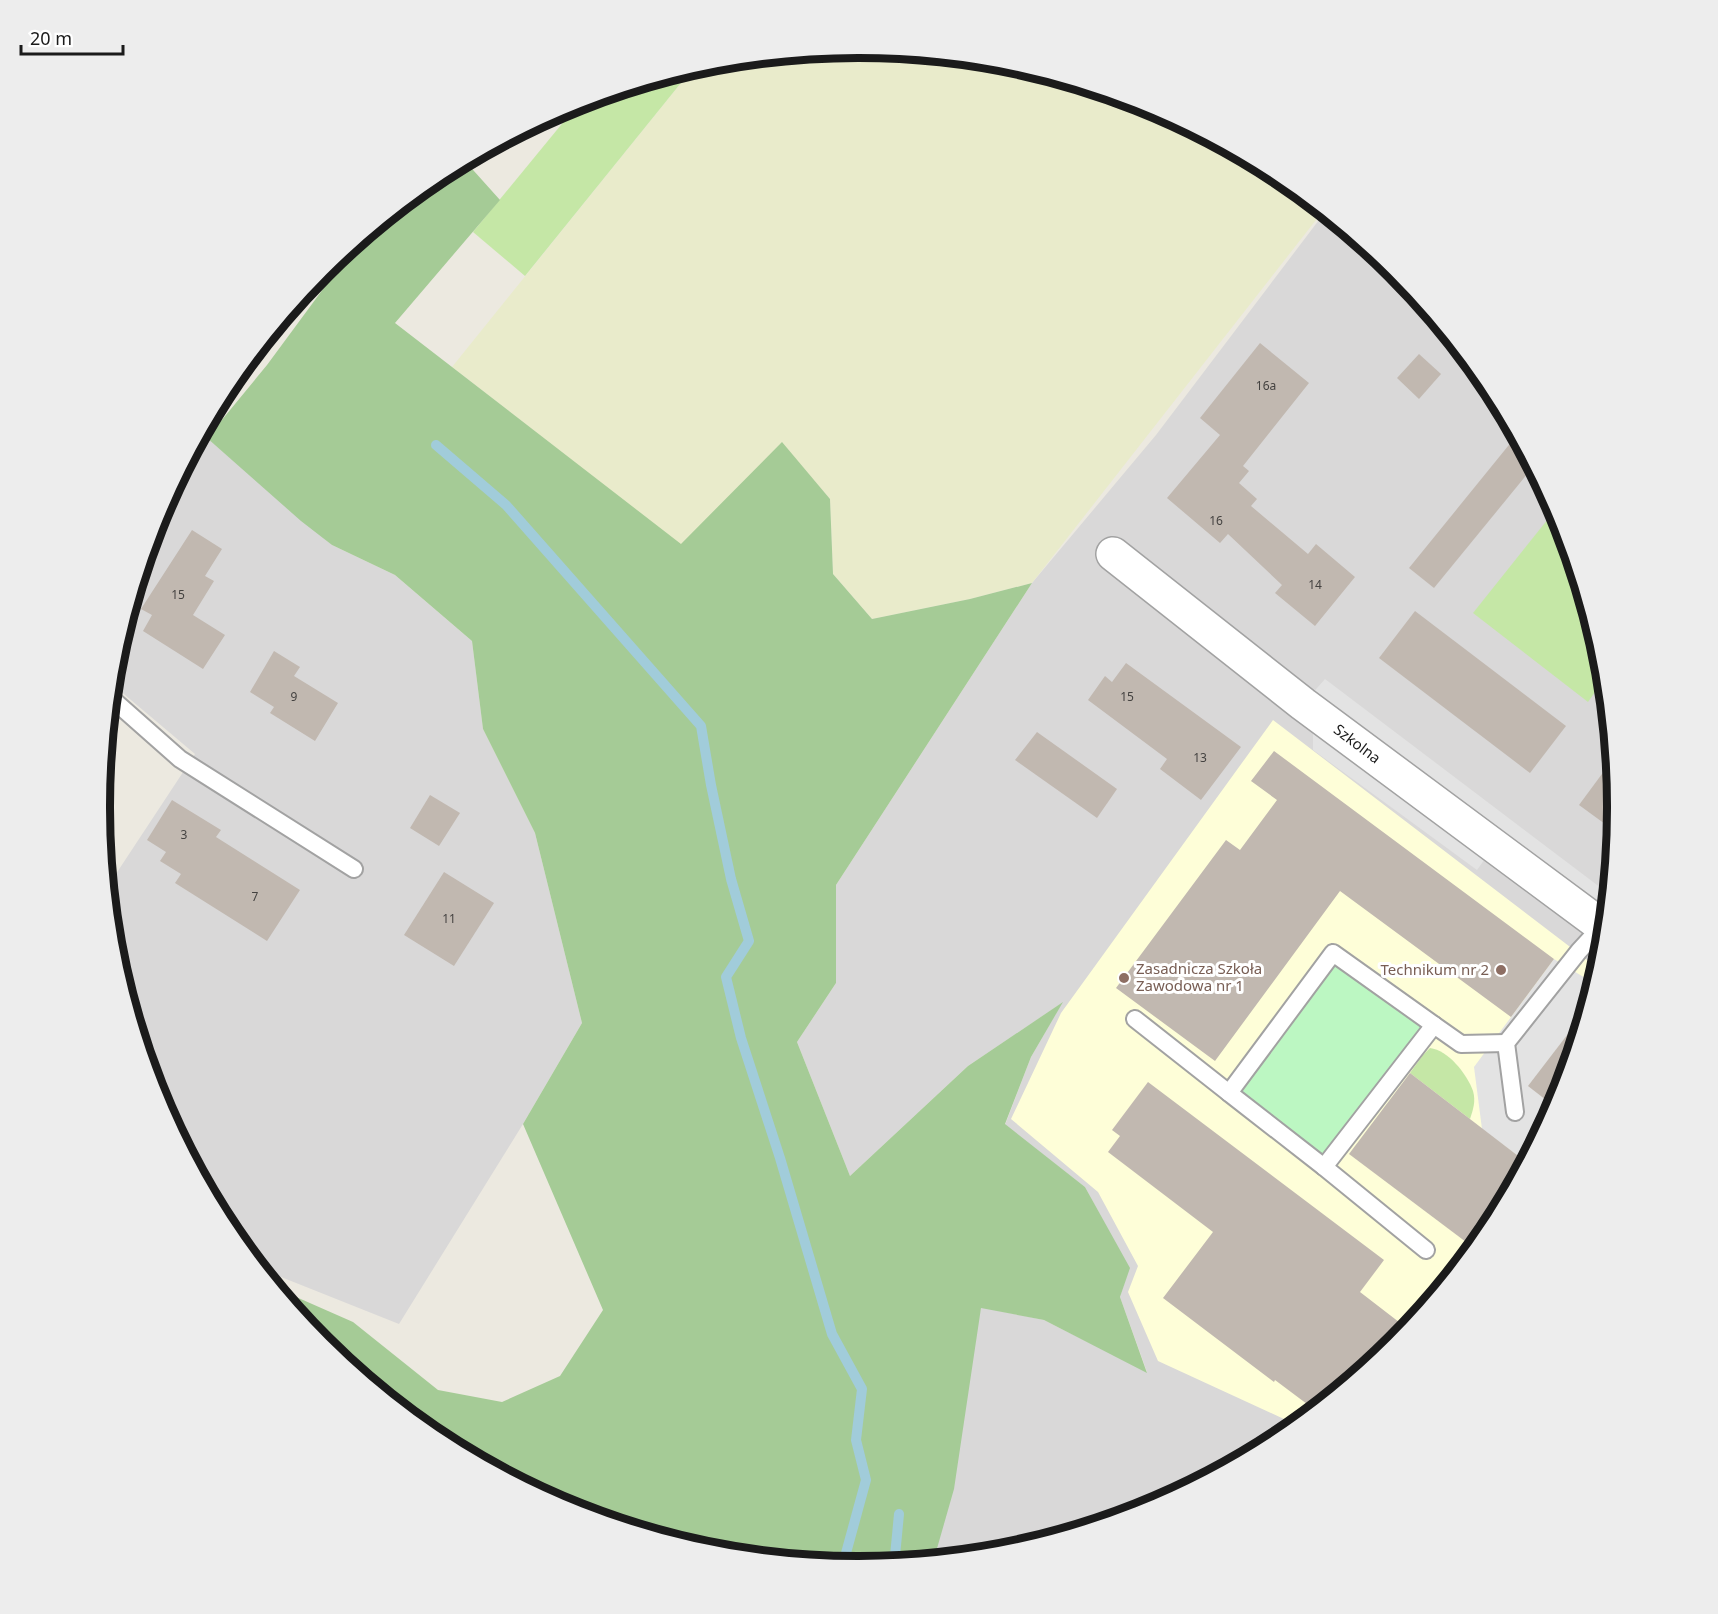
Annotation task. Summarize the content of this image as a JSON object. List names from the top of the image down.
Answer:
{
  "streets": {
    "street": ["Szkolna"]
  },
  "places": ["Technikum nr 2", "Zasadnicza Szkoła Zawodowa nr 1"],
  "house_numbers": [
    "16a",
    "16",
    "14",
    "15",
    "9",
    "15",
    "13",
    "3",
    "7",
    "11"
  ],
  "scale_bar": "20 m"
}
